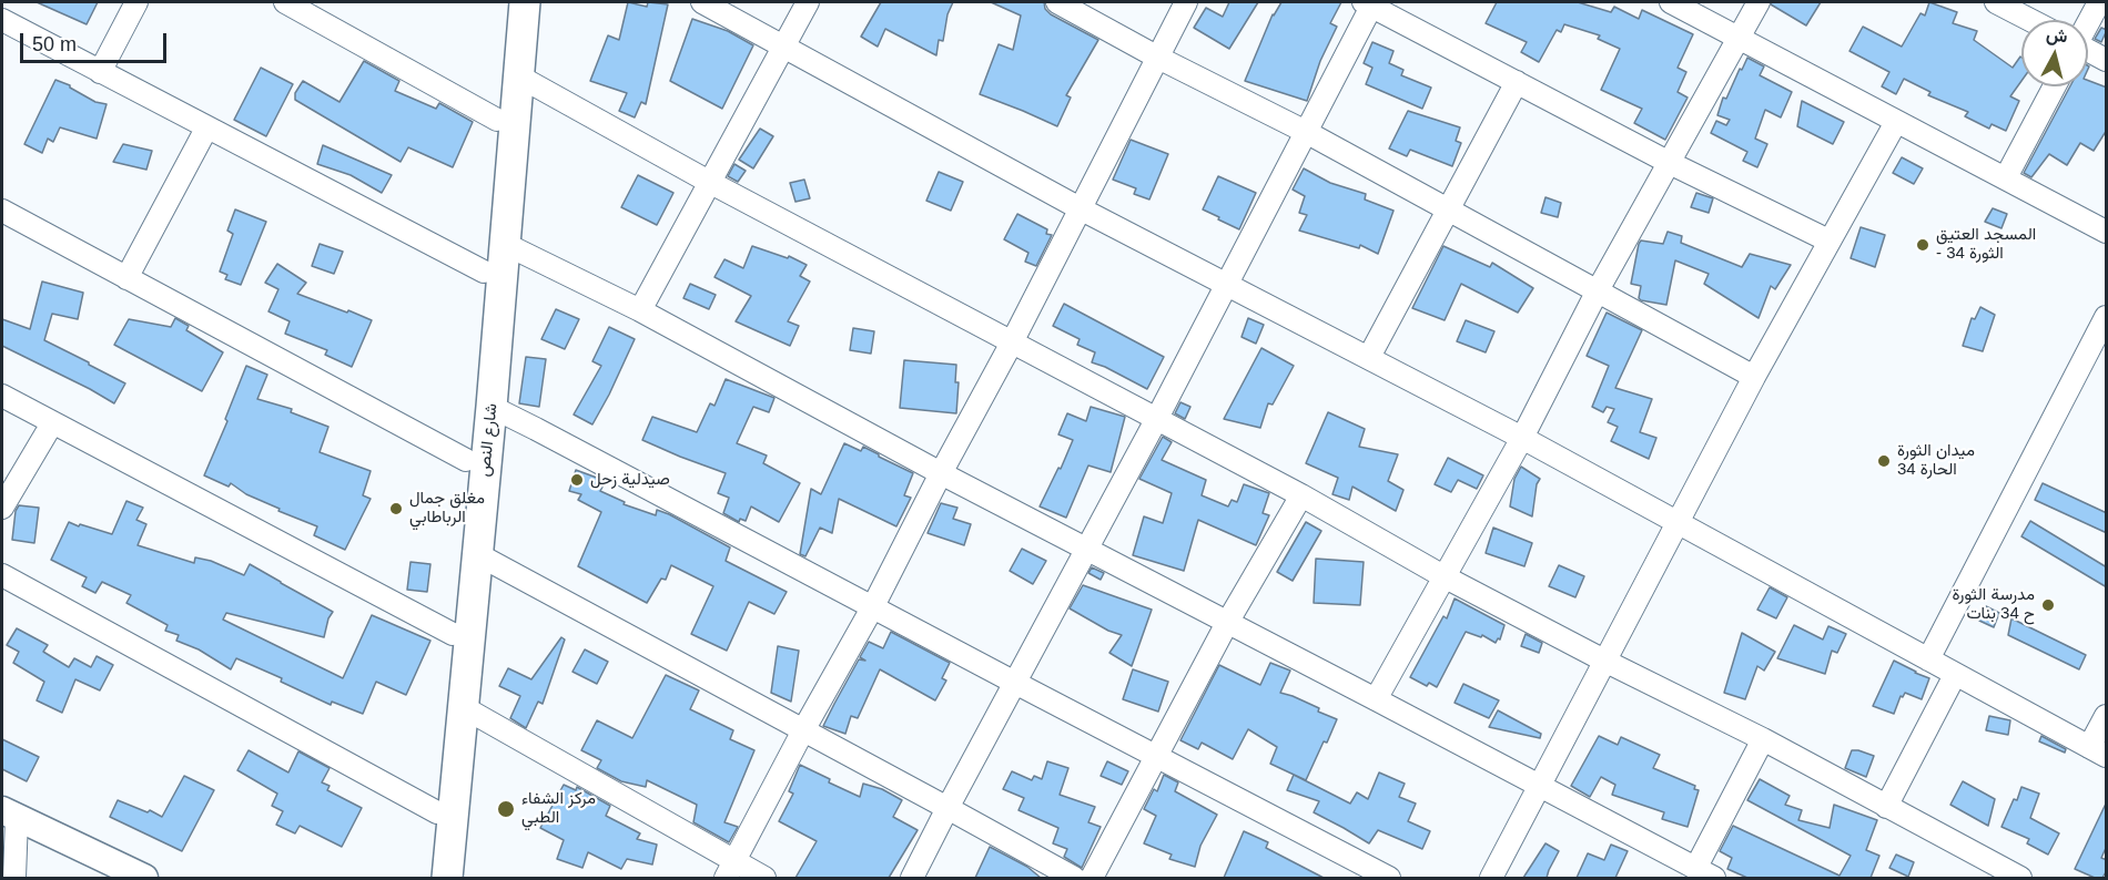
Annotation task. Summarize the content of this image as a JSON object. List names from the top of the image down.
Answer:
{
  "streets": {
    "main road": ["شارع النص"]
  },
  "places": [
    "المسجد العتيق - الثورة 34",
    "ميدان الثورة الحارة 34",
    "صيدلية زحل",
    "مغلق جمال الرباطابي",
    "مدرسة الثورة ح 34 بنات",
    "مركز الشفاء الطبي"
  ],
  "scale_bar": "50 m",
  "north": "top"
}
